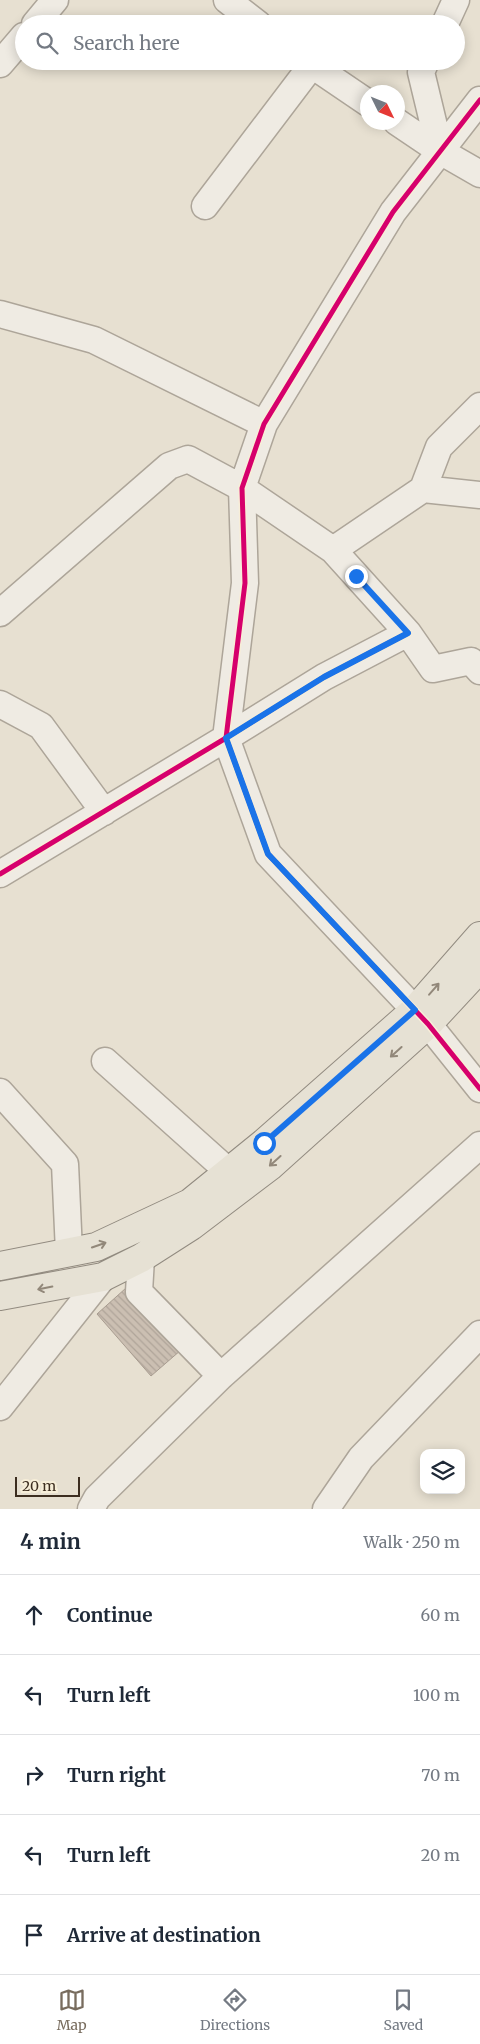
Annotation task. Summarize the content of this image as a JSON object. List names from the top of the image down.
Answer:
{
  "scale_bar": "20 m",
  "north": "bottom right",
  "page": {
    "search": "Search here",
    "scale": "20 m",
    "heading": ["4 min", "Walk · 250 m"],
    "list": [
      ["Continue", "60 m"],
      ["Turn left", "100 m"],
      ["Turn right", "70 m"],
      ["Turn left", "20 m"],
      "Arrive at destination"
    ],
    "nav": ["Map", "Directions", "Saved"]
  }
}
